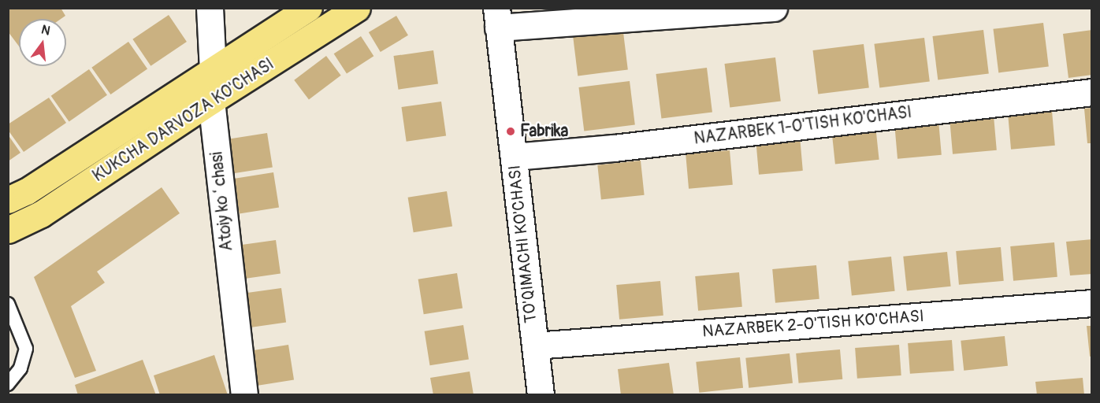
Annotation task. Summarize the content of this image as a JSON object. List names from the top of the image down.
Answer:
{
  "streets": {
    "main road": ["KUKCHA DARVOZA KO'CHASI"],
    "street": [
      "NAZARBEK 1-O'TISH KO'CHASI",
      "Atoiy koʻchasi",
      "TO'QIMACHI KO'CHASI",
      "NAZARBEK 2-O'TISH KO'CHASI"
    ]
  },
  "crossings": [
    ["KUKCHA DARVOZA KO'CHASI", "Atoiy koʻchasi"],
    ["NAZARBEK 1-O'TISH KO'CHASI", "TO'QIMACHI KO'CHASI"],
    ["TO'QIMACHI KO'CHASI", "NAZARBEK 2-O'TISH KO'CHASI"]
  ],
  "places": ["Fabrika"],
  "north": "top"
}
